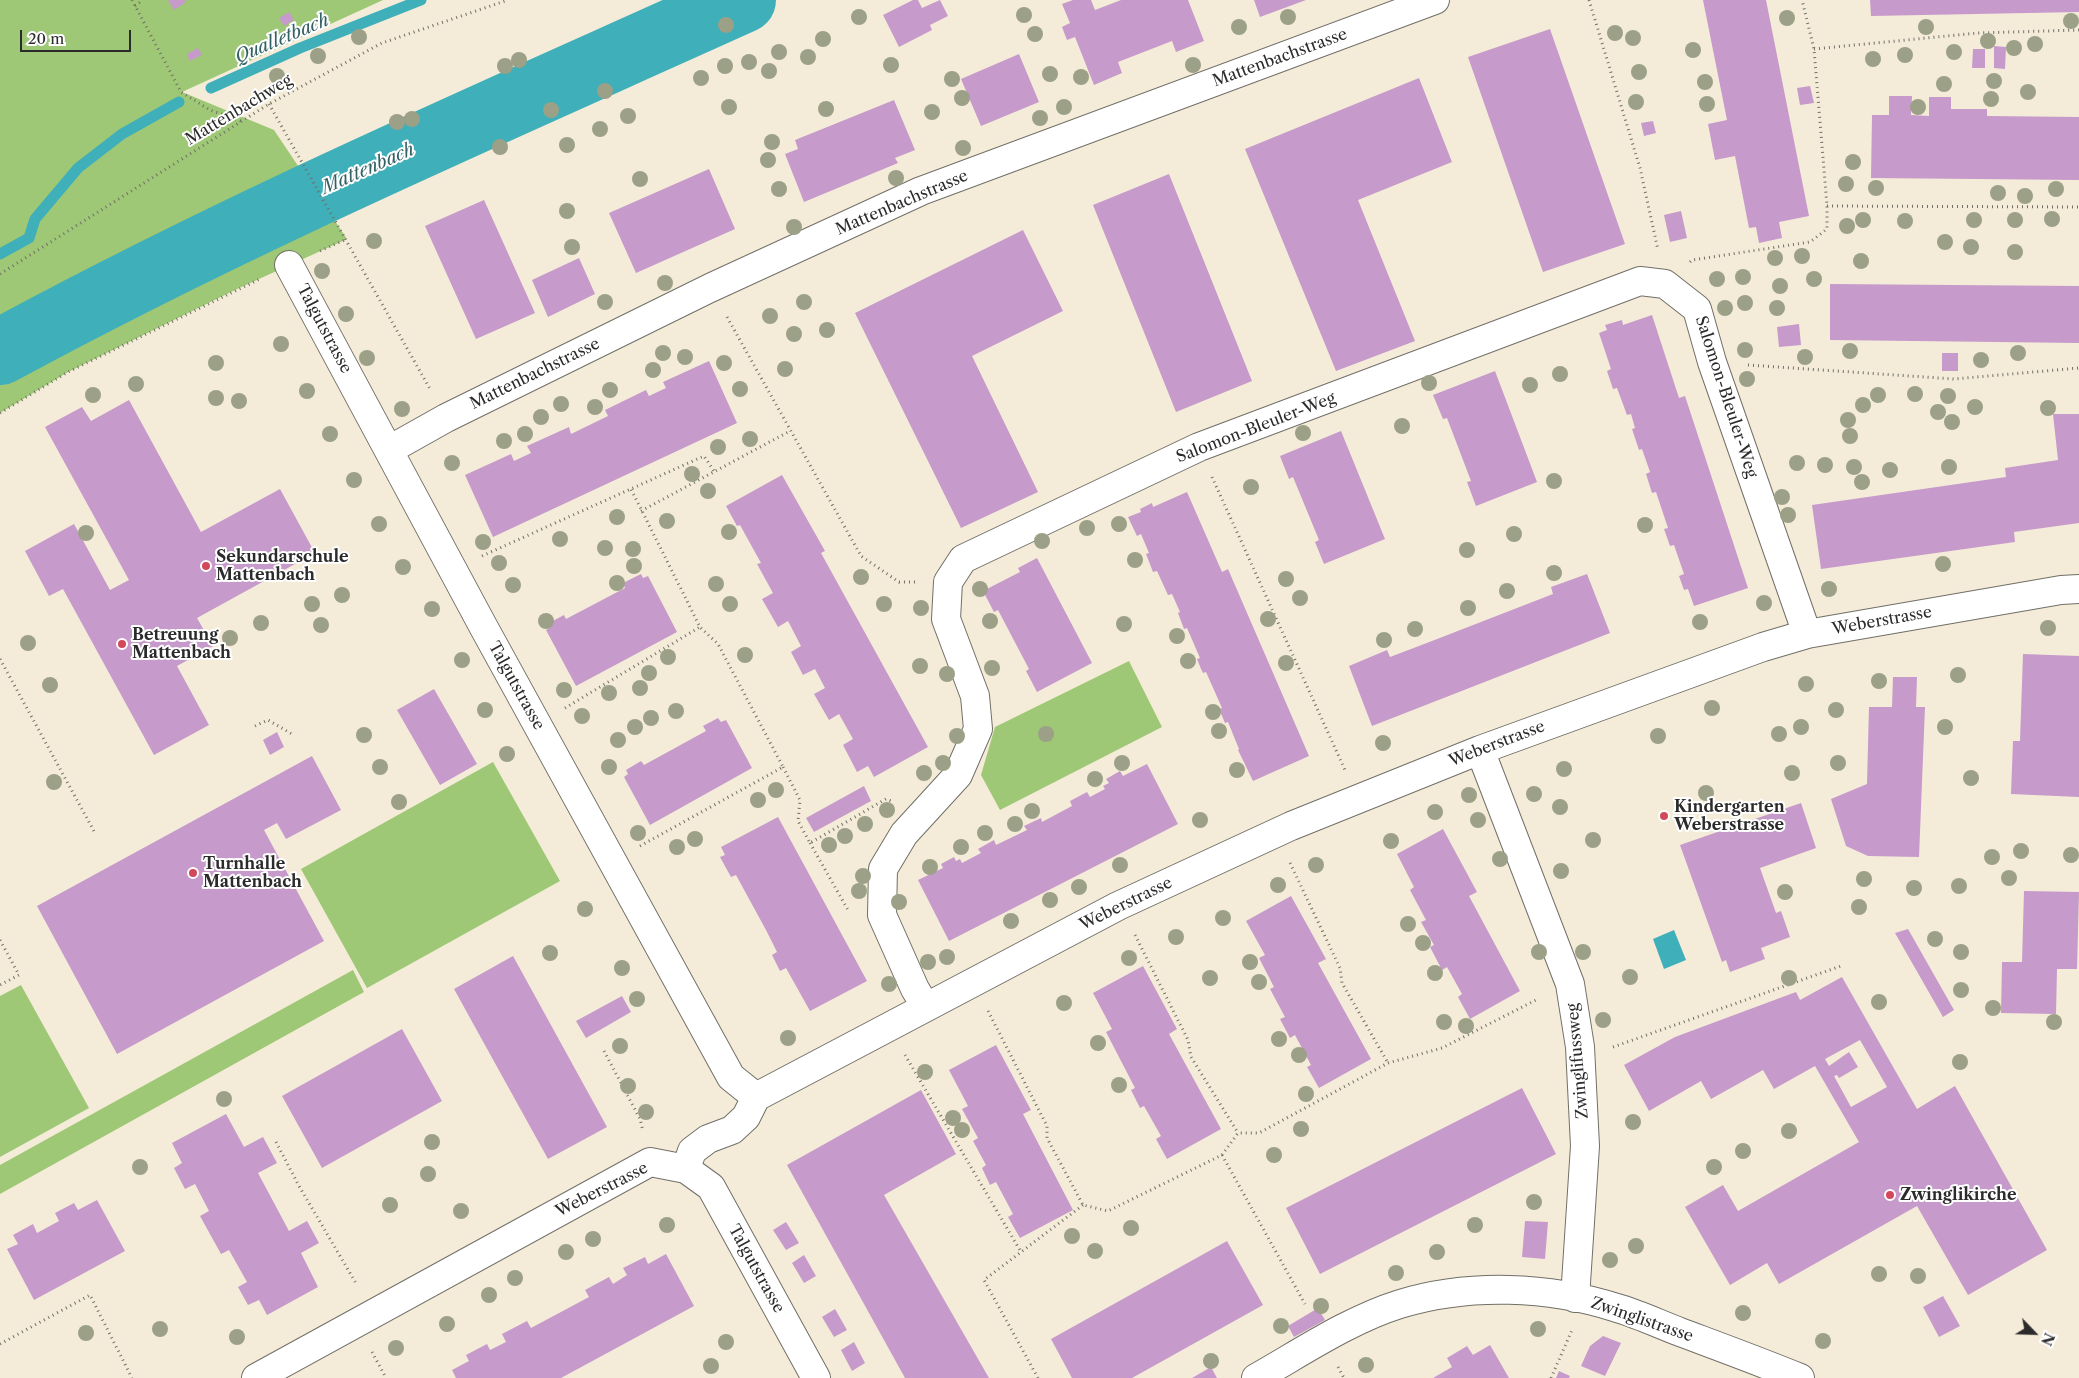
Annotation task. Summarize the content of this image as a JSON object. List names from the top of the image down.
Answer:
{
  "streets": {
    "street": [
      "Mattenbachstrasse",
      "Talgutstrasse",
      "Salomon-Bleuler-Weg",
      "Weberstrasse",
      "Zwinglifussweg",
      "Zwinglistrasse"
    ],
    "path": ["Mattenbachweg"]
  },
  "crossings": [
    ["Mattenbachstrasse", "Talgutstrasse"],
    ["Talgutstrasse", "Weberstrasse"],
    ["Salomon-Bleuler-Weg", "Weberstrasse"],
    ["Weberstrasse", "Zwinglifussweg"],
    ["Zwinglifussweg", "Zwinglistrasse"]
  ],
  "water": ["Qualletbach", "Mattenbach"],
  "places": [
    "Sekundarschule Mattenbach",
    "Betreuung Mattenbach",
    "Kindergarten Weberstrasse",
    "Turnhalle Mattenbach",
    "Zwinglikirche"
  ],
  "scale_bar": "20 m",
  "north": "bottom right"
}
